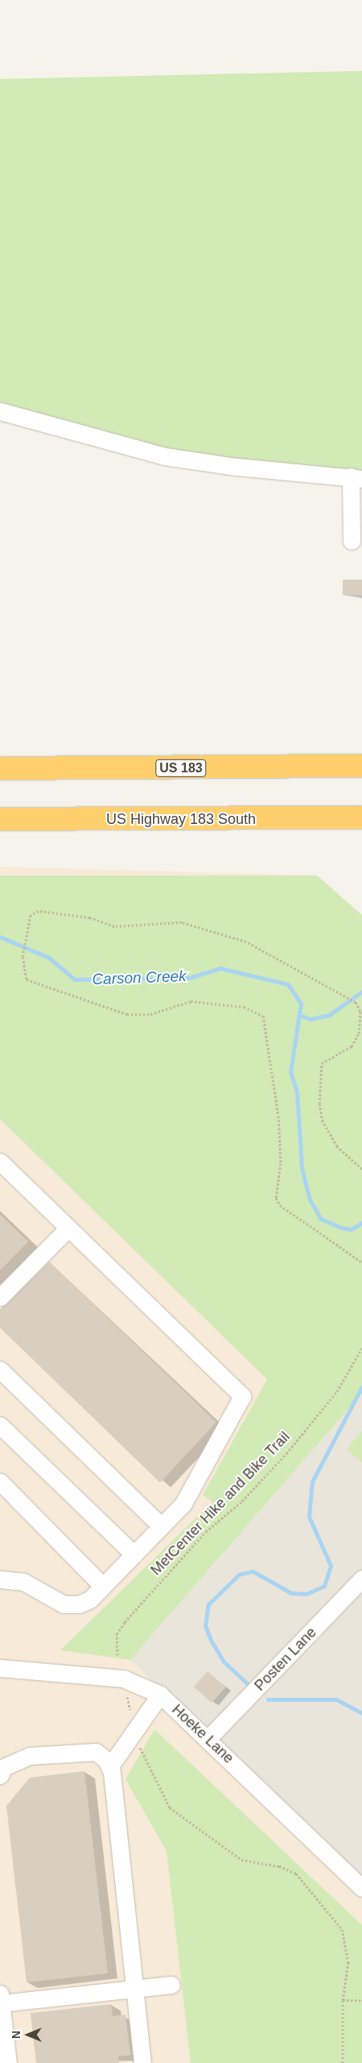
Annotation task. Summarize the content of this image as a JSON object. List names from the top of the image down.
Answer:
{
  "streets": {
    "highway": ["US 183", "US Highway 183 South"],
    "street": ["Posten Lane", "Hoeke Lane"],
    "path": ["MetCenter Hike and Bike Trail"]
  },
  "crossings": [
    ["Posten Lane", "Hoeke Lane"]
  ],
  "water": ["Carson Creek"],
  "north": "left"
}
